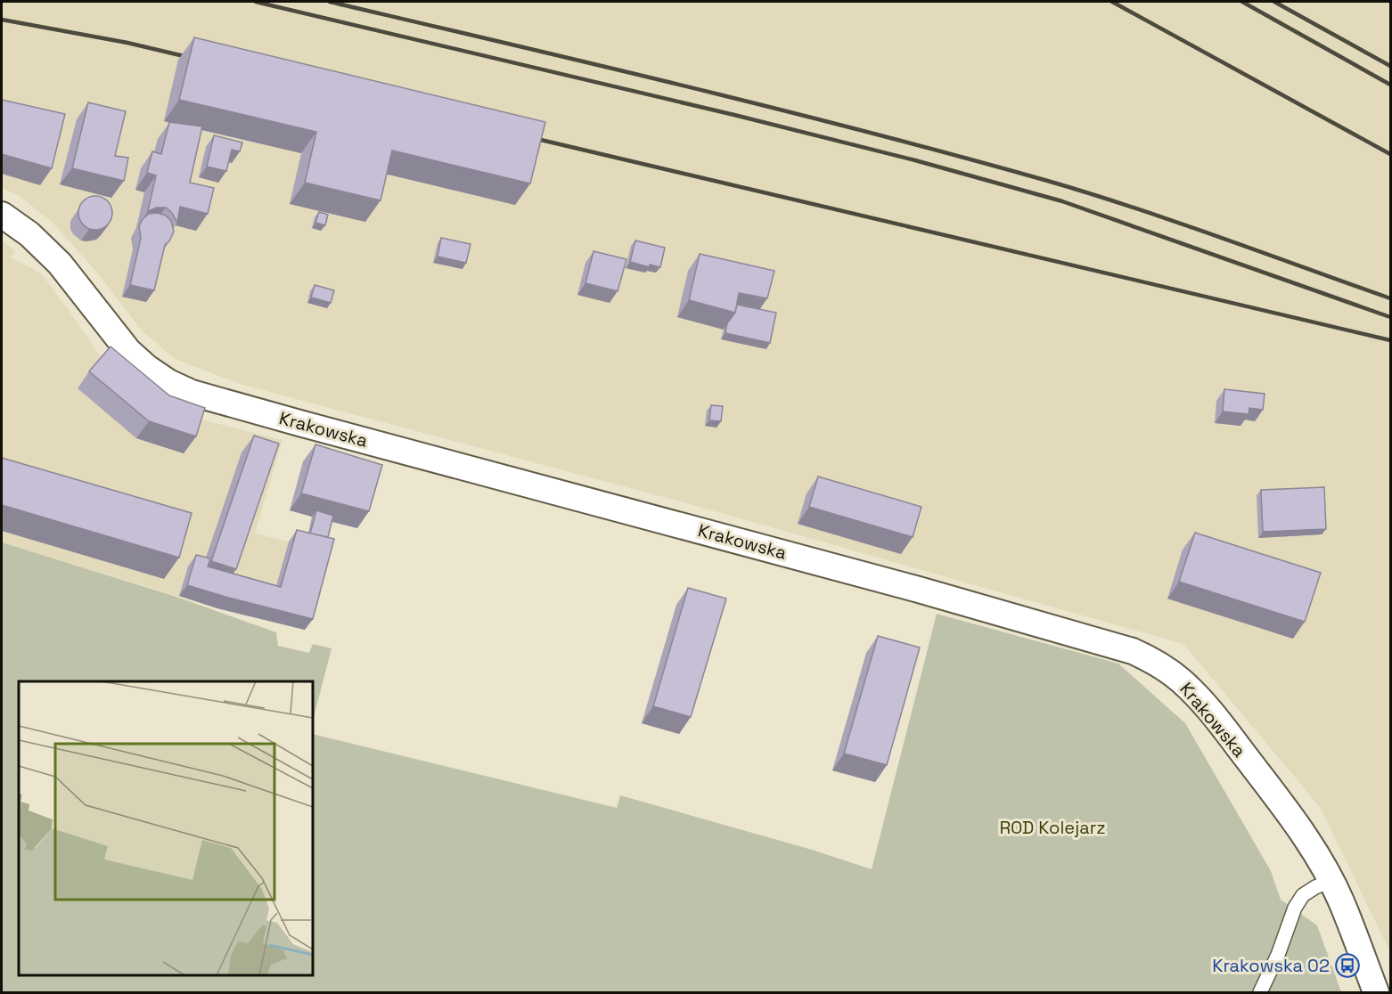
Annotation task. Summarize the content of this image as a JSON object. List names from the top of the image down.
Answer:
{
  "streets": {
    "street": ["Krakowska"]
  },
  "parks": ["ROD Kolejarz"],
  "places": {
    "bus stop": ["Krakowska 02"]
  }
}
